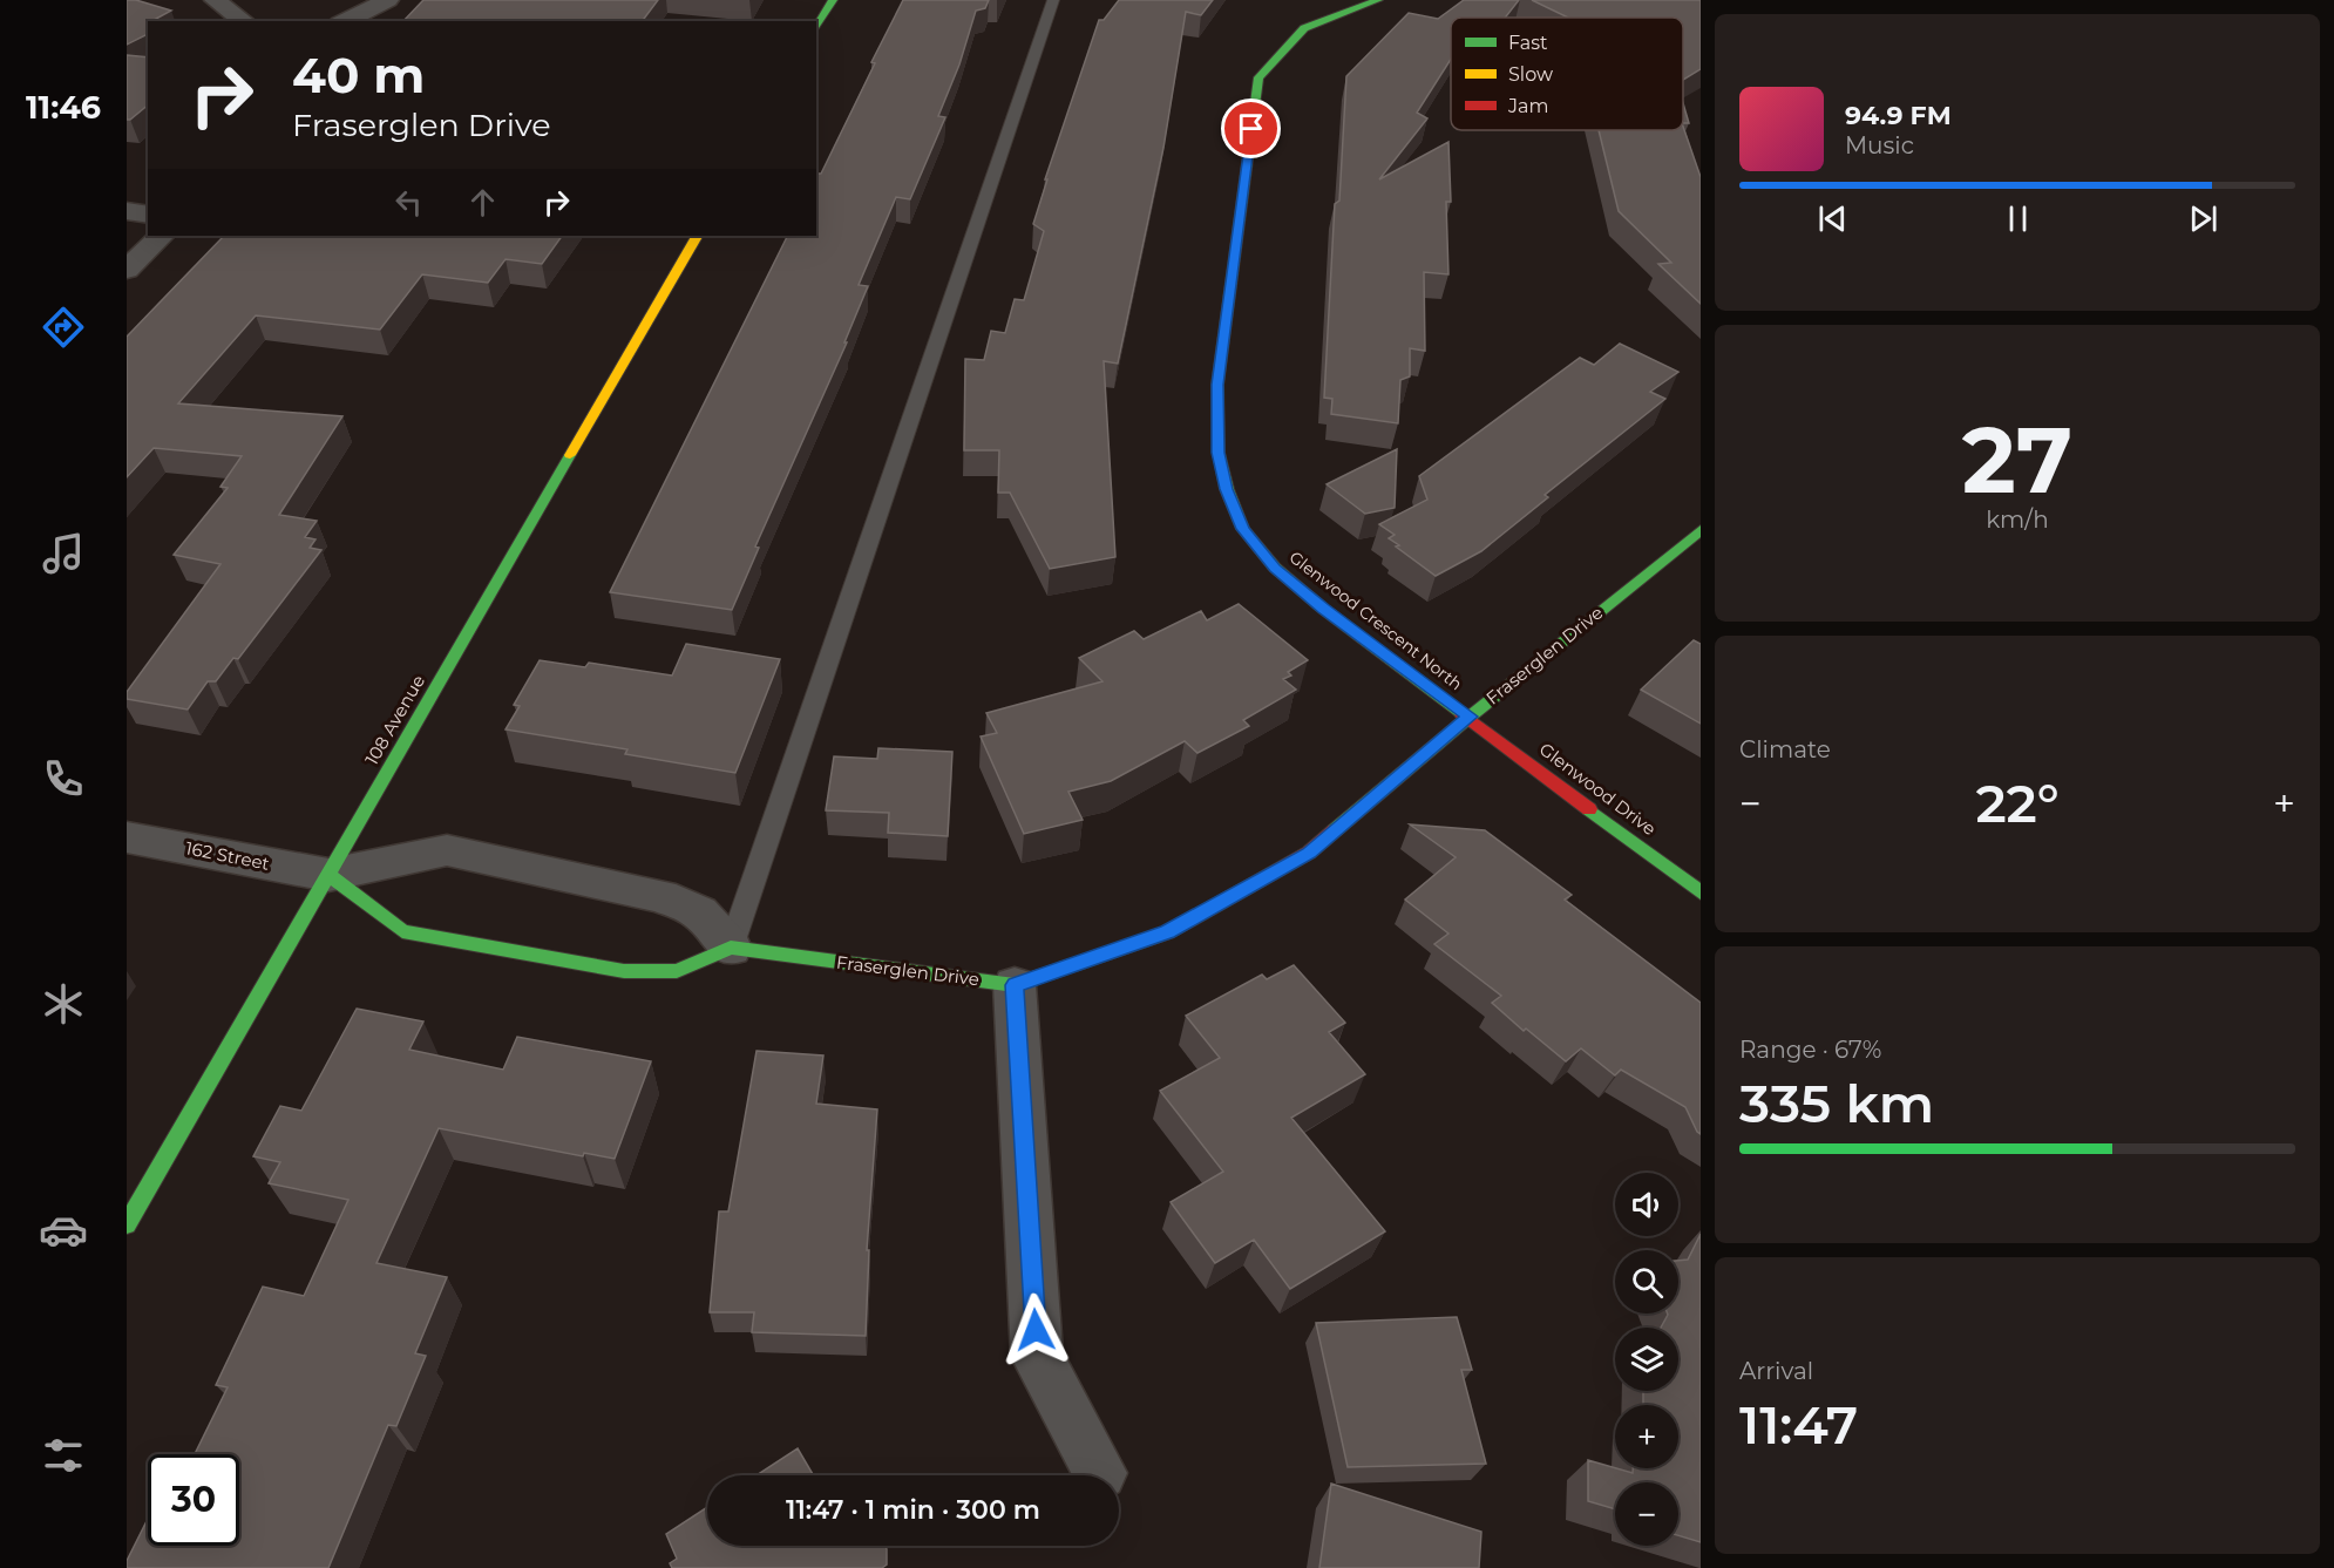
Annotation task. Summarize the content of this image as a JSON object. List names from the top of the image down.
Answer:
{
  "streets": {
    "street": [
      "Glenwood Crescent North",
      "Fraserglen Drive",
      "108 Avenue",
      "Glenwood Drive",
      "162 Street"
    ]
  },
  "crossings": [
    ["Glenwood Crescent North", "Fraserglen Drive"],
    ["Glenwood Crescent North", "Glenwood Drive"],
    ["Fraserglen Drive", "Glenwood Drive"],
    ["108 Avenue", "162 Street"]
  ],
  "legend": ["Fast", "Slow", "Jam"],
  "page": {
    "tabs": "11:46",
    "turn": ["40 m", "Fraserglen Drive"],
    "song": ["94.9 FM", "Music"],
    "tile": [
      ["27", "km/h"],
      "Climate",
      ["Range · 67%", "335 km"],
      ["Arrival", "11:47"]
    ],
    "heat": ["−", "22°", "+"],
    "map_buttons": ["+", "−"],
    "limit": "30",
    "trip": "11:47 · 1 min · 300 m"
  }
}
